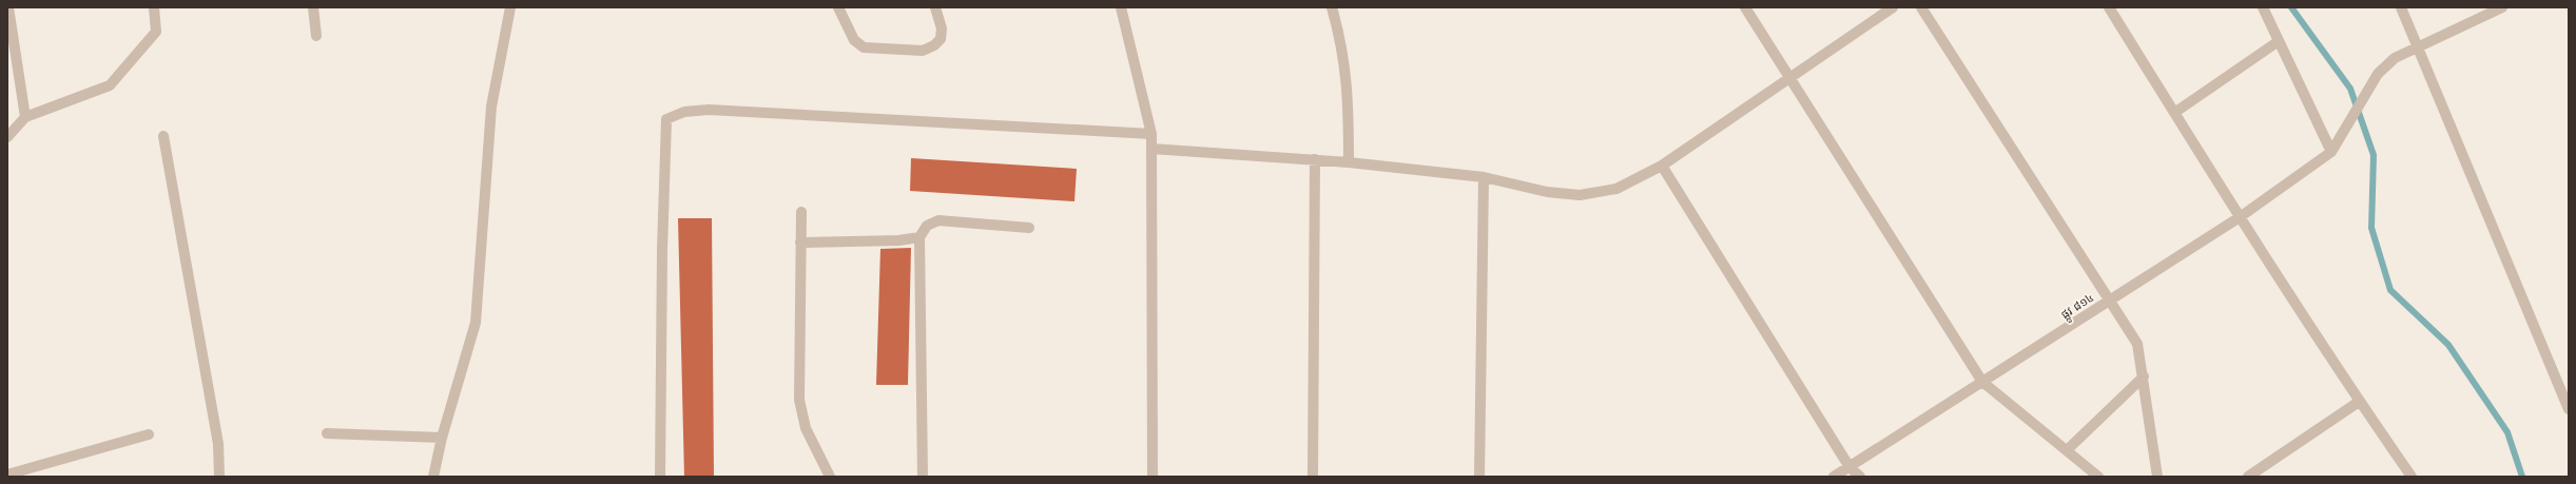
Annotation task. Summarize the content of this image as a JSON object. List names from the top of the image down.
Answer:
{
  "streets": {
    "street": ["ផ្លូវ ៨១៤"]
  }
}
